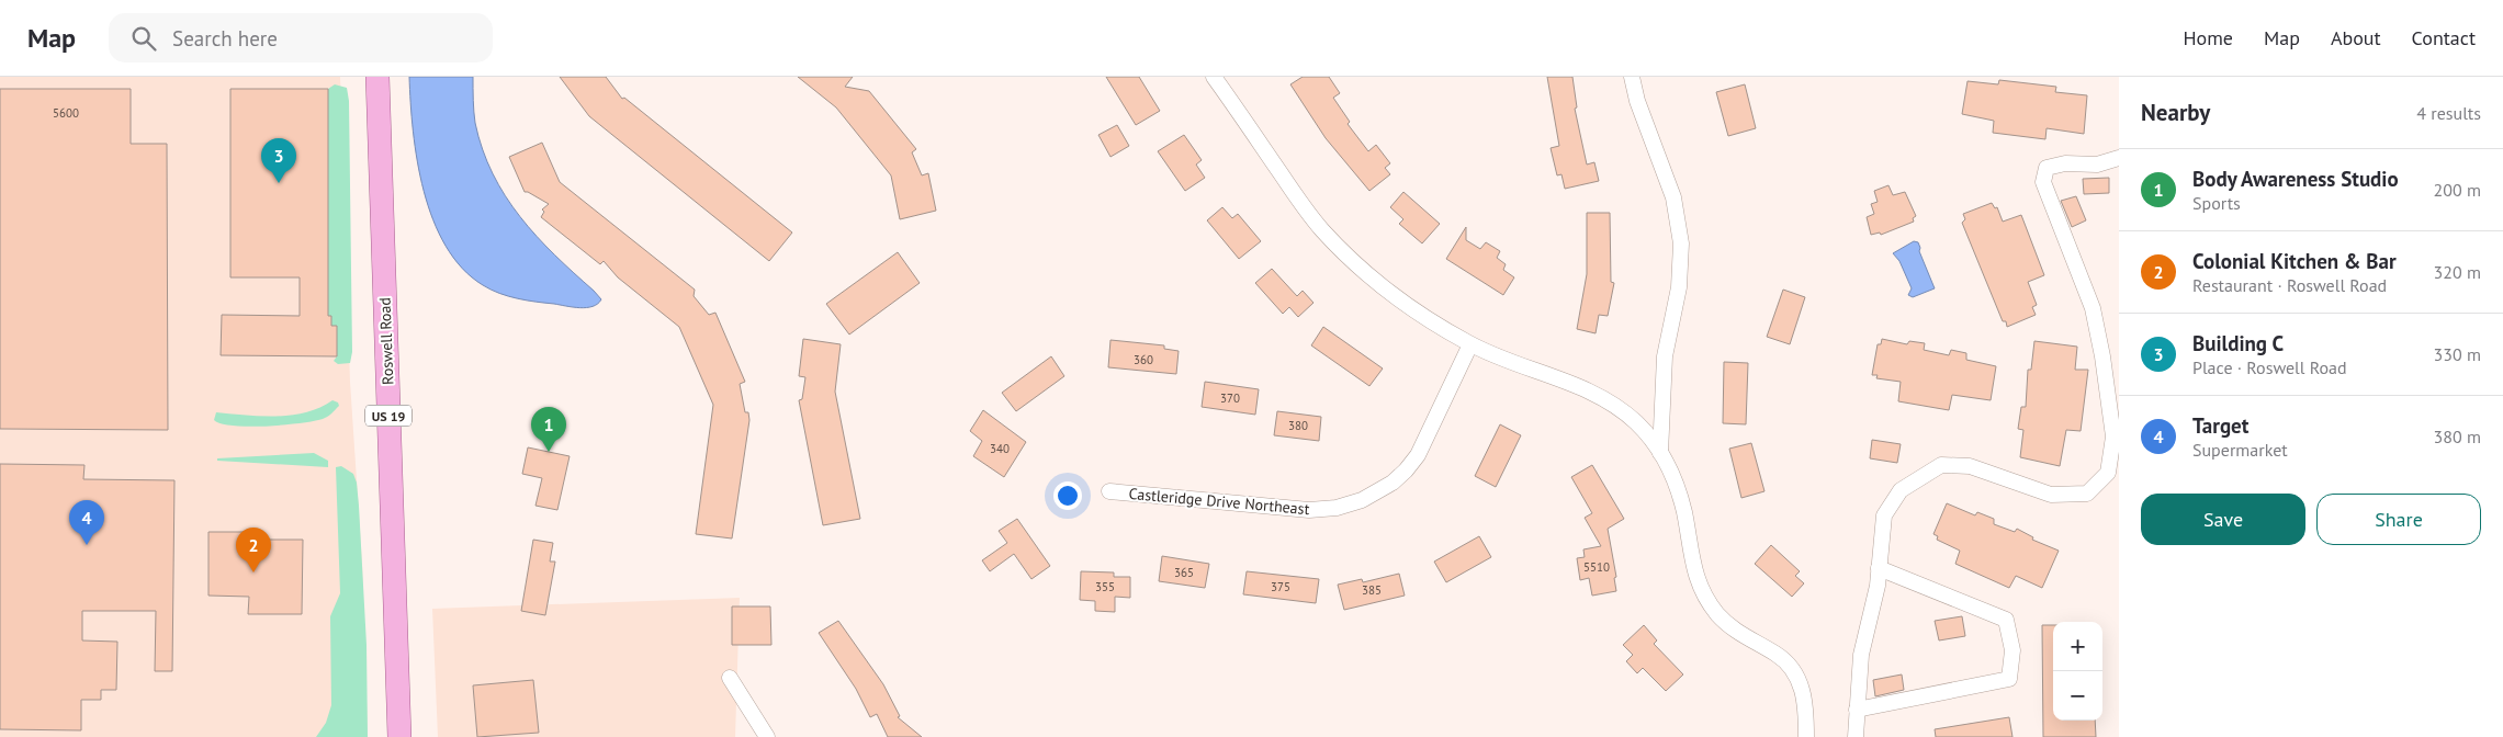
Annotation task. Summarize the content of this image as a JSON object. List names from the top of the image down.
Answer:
{
  "streets": {
    "main road": ["Roswell Road", "US 19"],
    "street": ["Castleridge Drive Northeast"]
  },
  "house_numbers": [
    "5600",
    "360",
    "370",
    "380",
    "340",
    "5510",
    "365",
    "355",
    "375",
    "385"
  ],
  "page": {
    "header": "Map",
    "search": "Search here",
    "nav": [
      "Home",
      "Map",
      "About",
      "Contact"
    ],
    "heading": ["Nearby", "4 results"],
    "pins": [
      "3",
      "1",
      "4",
      "2"
    ],
    "list": [
      {
        "mark": "1",
        "name": "Body Awareness Studio",
        "note": "Sports",
        "value": "200 m"
      },
      {
        "mark": "2",
        "name": "Colonial Kitchen & Bar",
        "note": "Restaurant · Roswell Road",
        "value": "320 m"
      },
      {
        "mark": "3",
        "name": "Building C",
        "note": "Place · Roswell Road",
        "value": "330 m"
      },
      {
        "mark": "4",
        "name": "Target",
        "note": "Supermarket",
        "value": "380 m"
      }
    ],
    "buttons": ["Save", "Share"],
    "map_buttons": ["+", "−"]
  }
}
